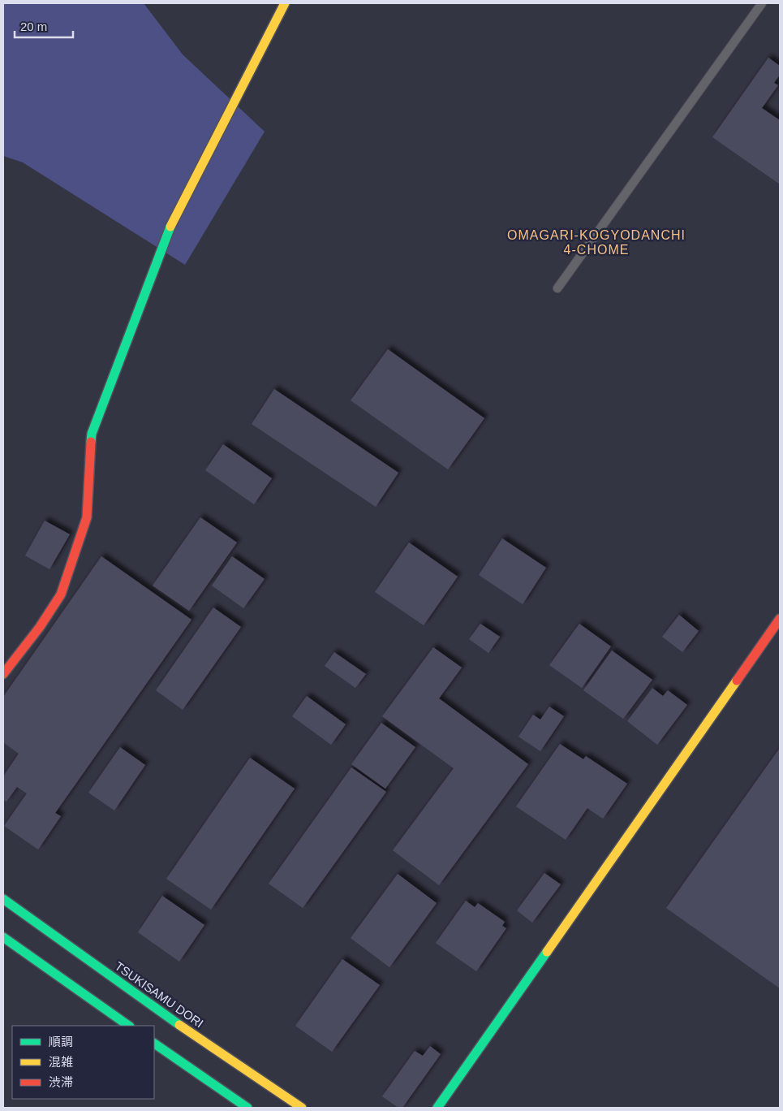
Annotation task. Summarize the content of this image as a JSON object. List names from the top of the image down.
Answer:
{
  "streets": {
    "main road": ["TSUKISAMU DORI"]
  },
  "districts": ["OMAGARI-KOGYODANCHI 4-CHOME"],
  "legend": ["順調", "混雑", "渋滞"],
  "scale_bar": "20 m"
}
